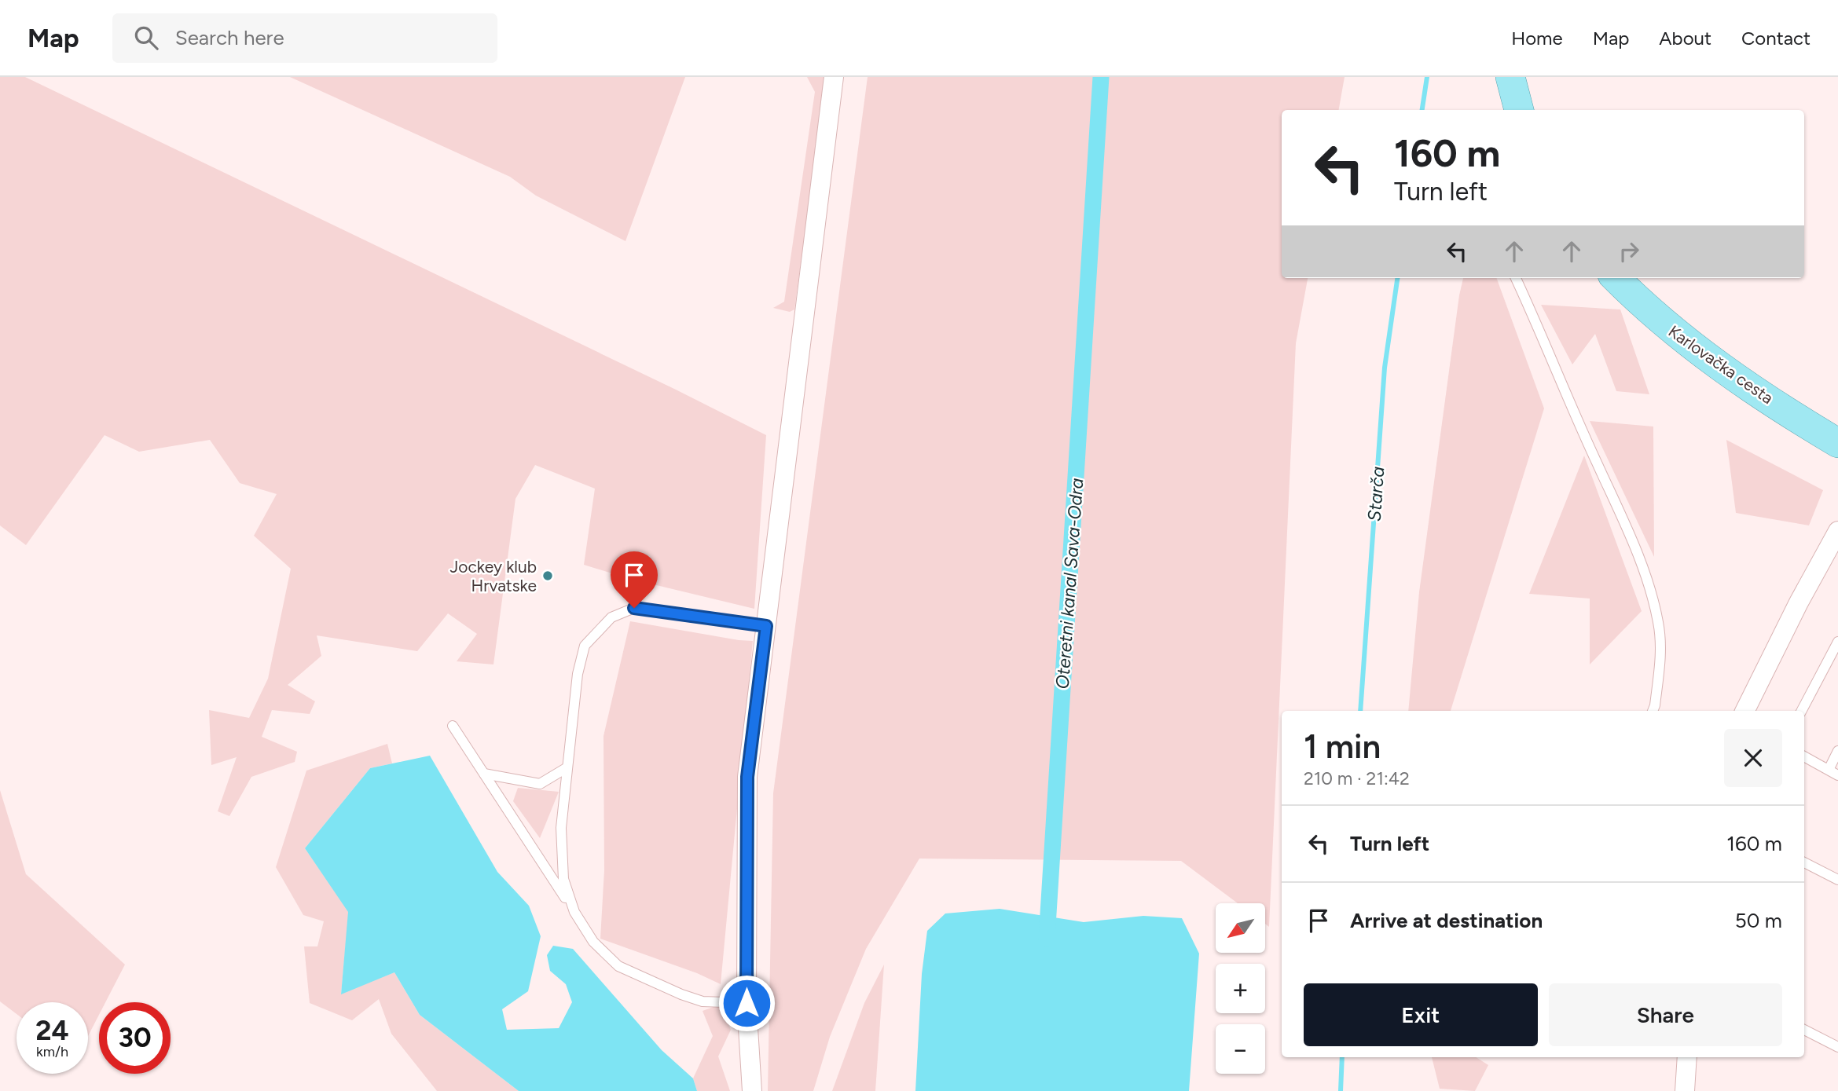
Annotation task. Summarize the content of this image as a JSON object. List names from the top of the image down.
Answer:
{
  "streets": {
    "main road": ["Karlovačka cesta"]
  },
  "water": ["Starča", "Oteretni kanal Sava-Odra"],
  "places": ["Jockey klub Hrvatske"],
  "north": "bottom left",
  "page": {
    "header": "Map",
    "search": "Search here",
    "nav": [
      "Home",
      "Map",
      "About",
      "Contact"
    ],
    "turn": ["160 m", "Turn left"],
    "heading": ["1 min", "210 m · 21:42"],
    "list": [
      {
        "name": "Turn left",
        "value": "160 m"
      },
      {
        "name": "Arrive at destination",
        "value": "50 m"
      }
    ],
    "map_buttons": ["+", "−"],
    "buttons": ["Exit", "Share"],
    "speed": "24 km/h",
    "limit": "30"
  }
}
